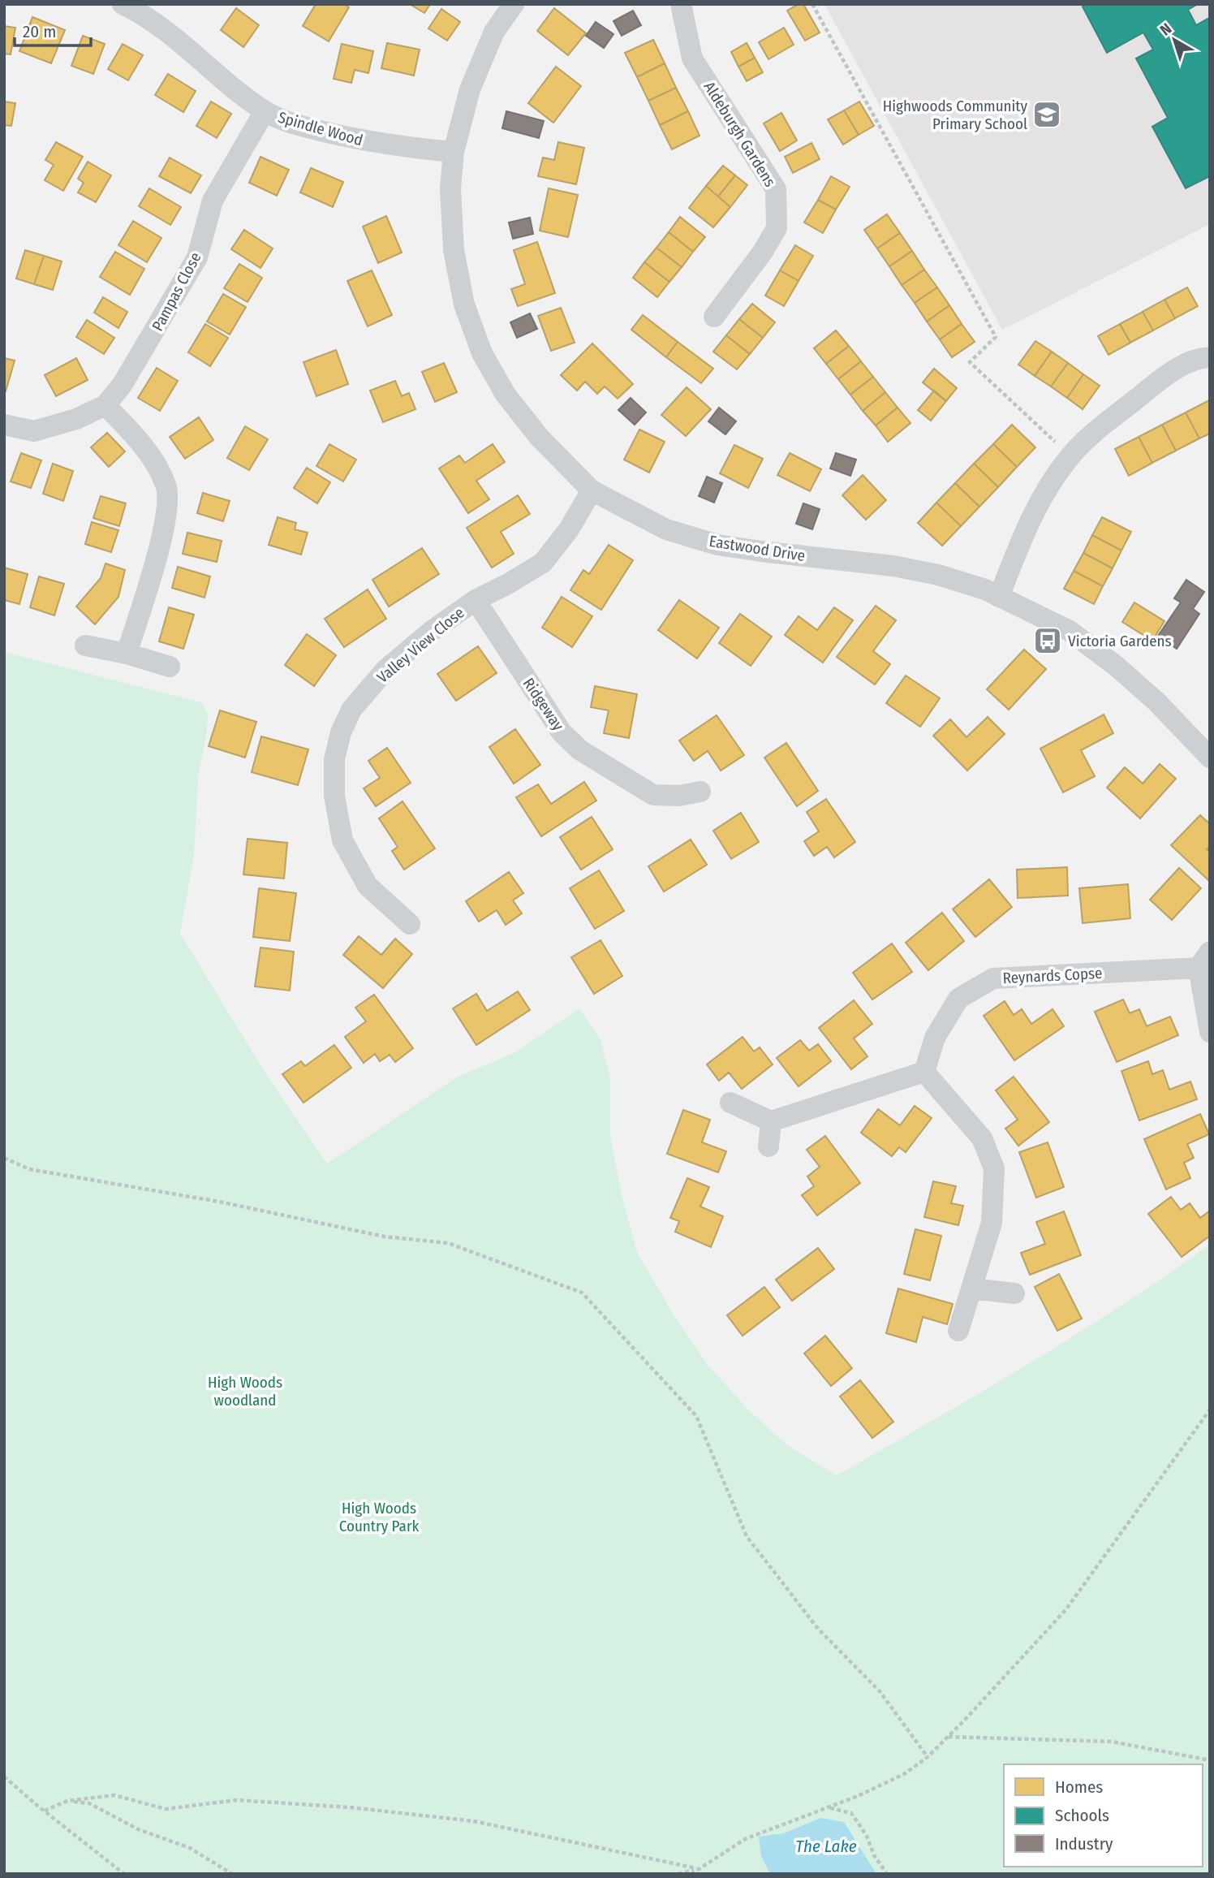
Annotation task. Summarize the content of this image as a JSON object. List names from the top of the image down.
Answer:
{
  "streets": {
    "street": [
      "Spindle Wood",
      "Aldeburgh Gardens",
      "Pampas Close",
      "Eastwood Drive",
      "Valley View Close",
      "Ridgeway",
      "Reynards Copse"
    ]
  },
  "crossings": [
    ["Spindle Wood", "Pampas Close"],
    ["Spindle Wood", "Eastwood Drive"],
    ["Eastwood Drive", "Valley View Close"],
    ["Valley View Close", "Ridgeway"]
  ],
  "water": ["The Lake"],
  "parks": ["High Woods woodland", "High Woods Country Park"],
  "places": {
    "school or university": ["Highwoods Community Primary School"],
    "bus stop": ["Victoria Gardens"]
  },
  "legend": ["Homes", "Schools", "Industry"],
  "scale_bar": "20 m",
  "north": "top left"
}
